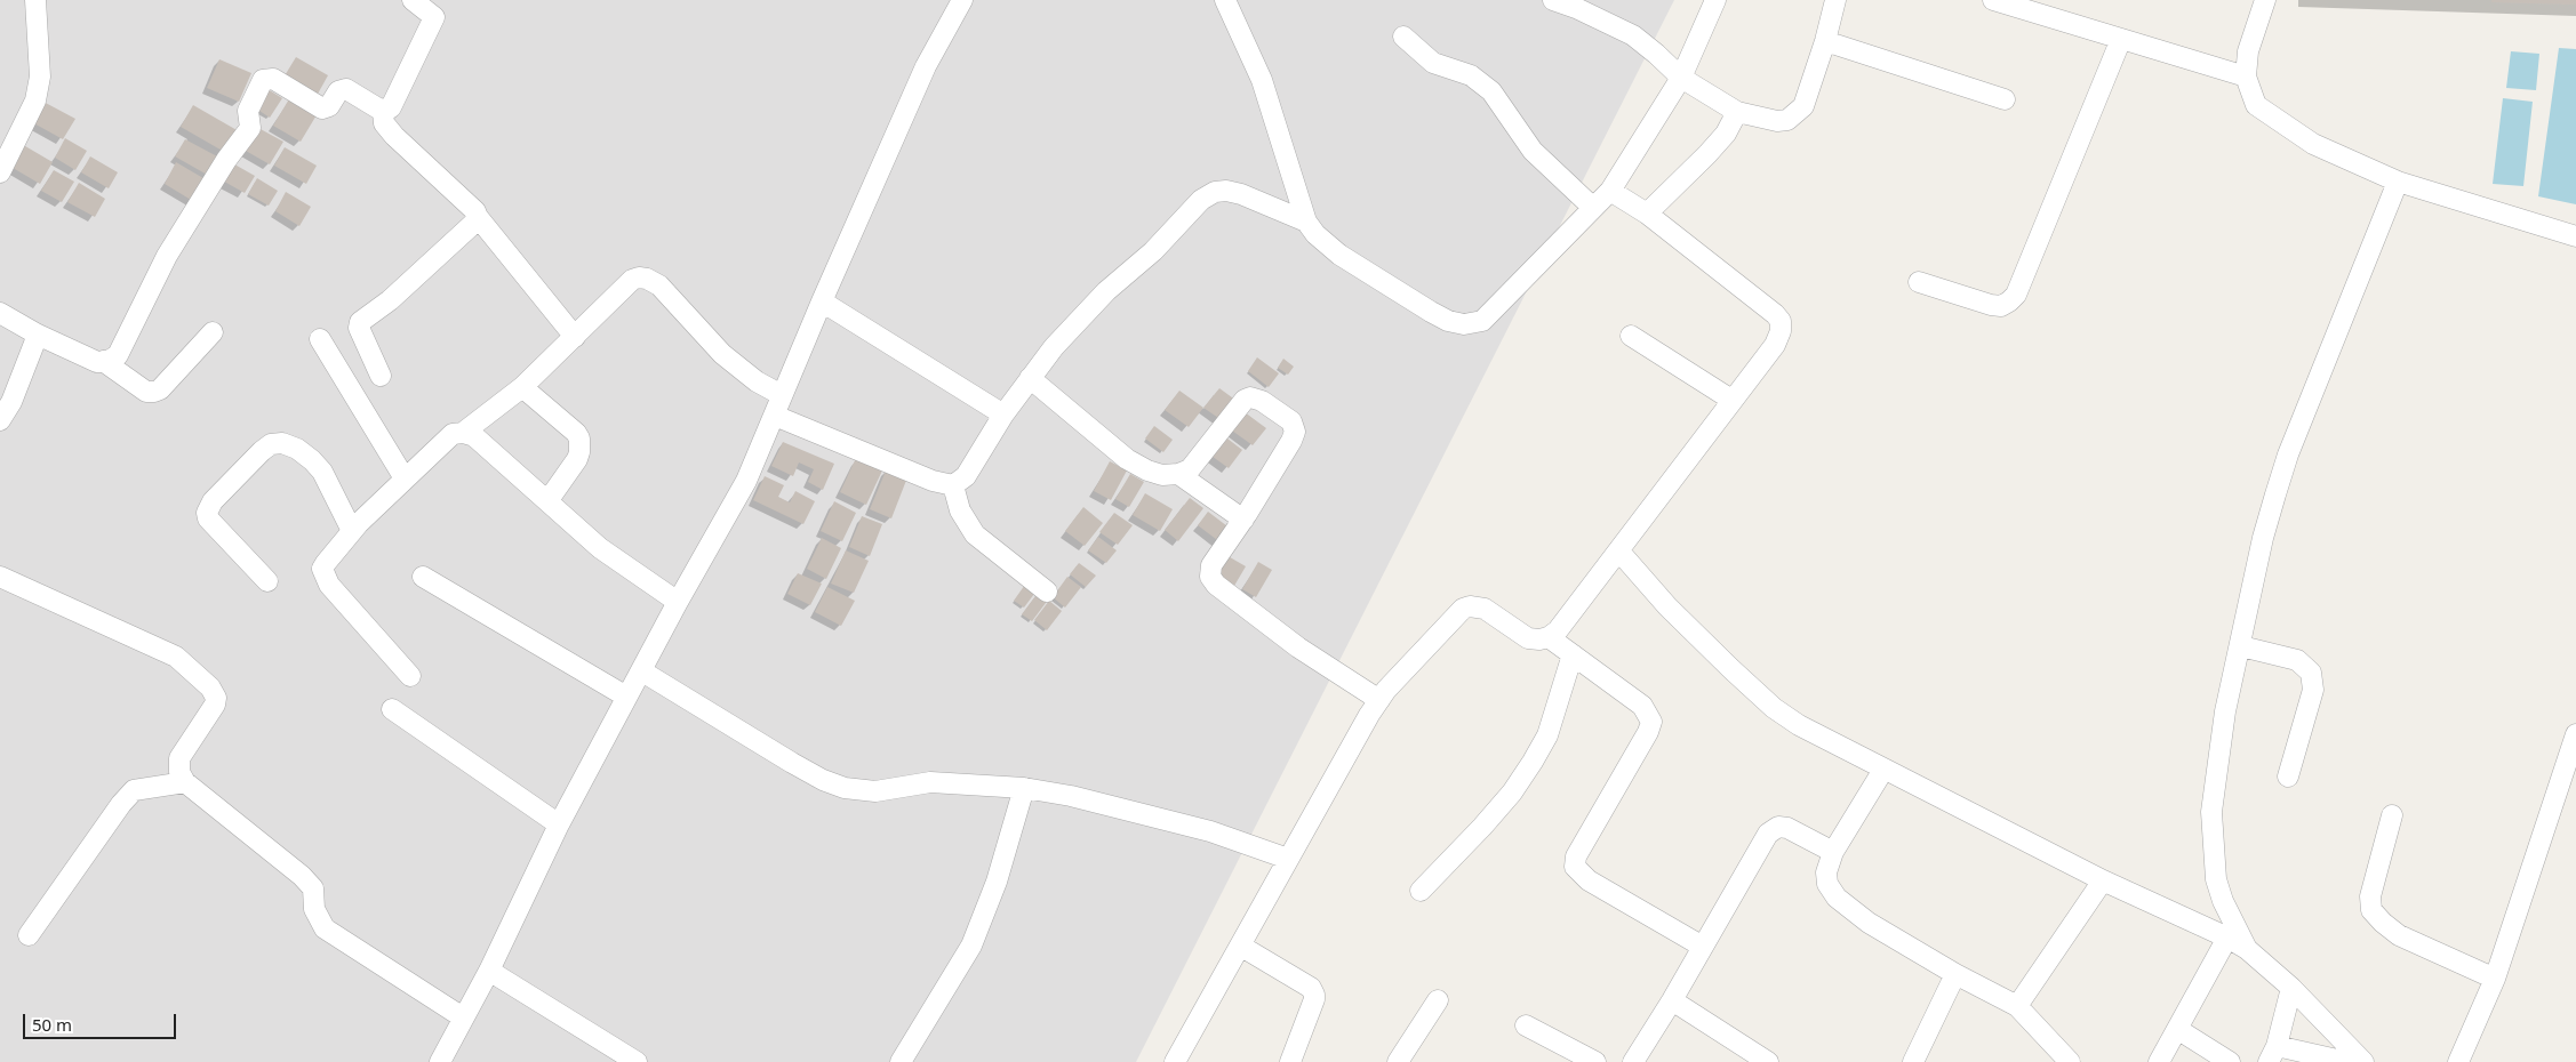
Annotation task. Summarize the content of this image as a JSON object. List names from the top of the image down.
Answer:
{
  "scale_bar": "50 m"
}
